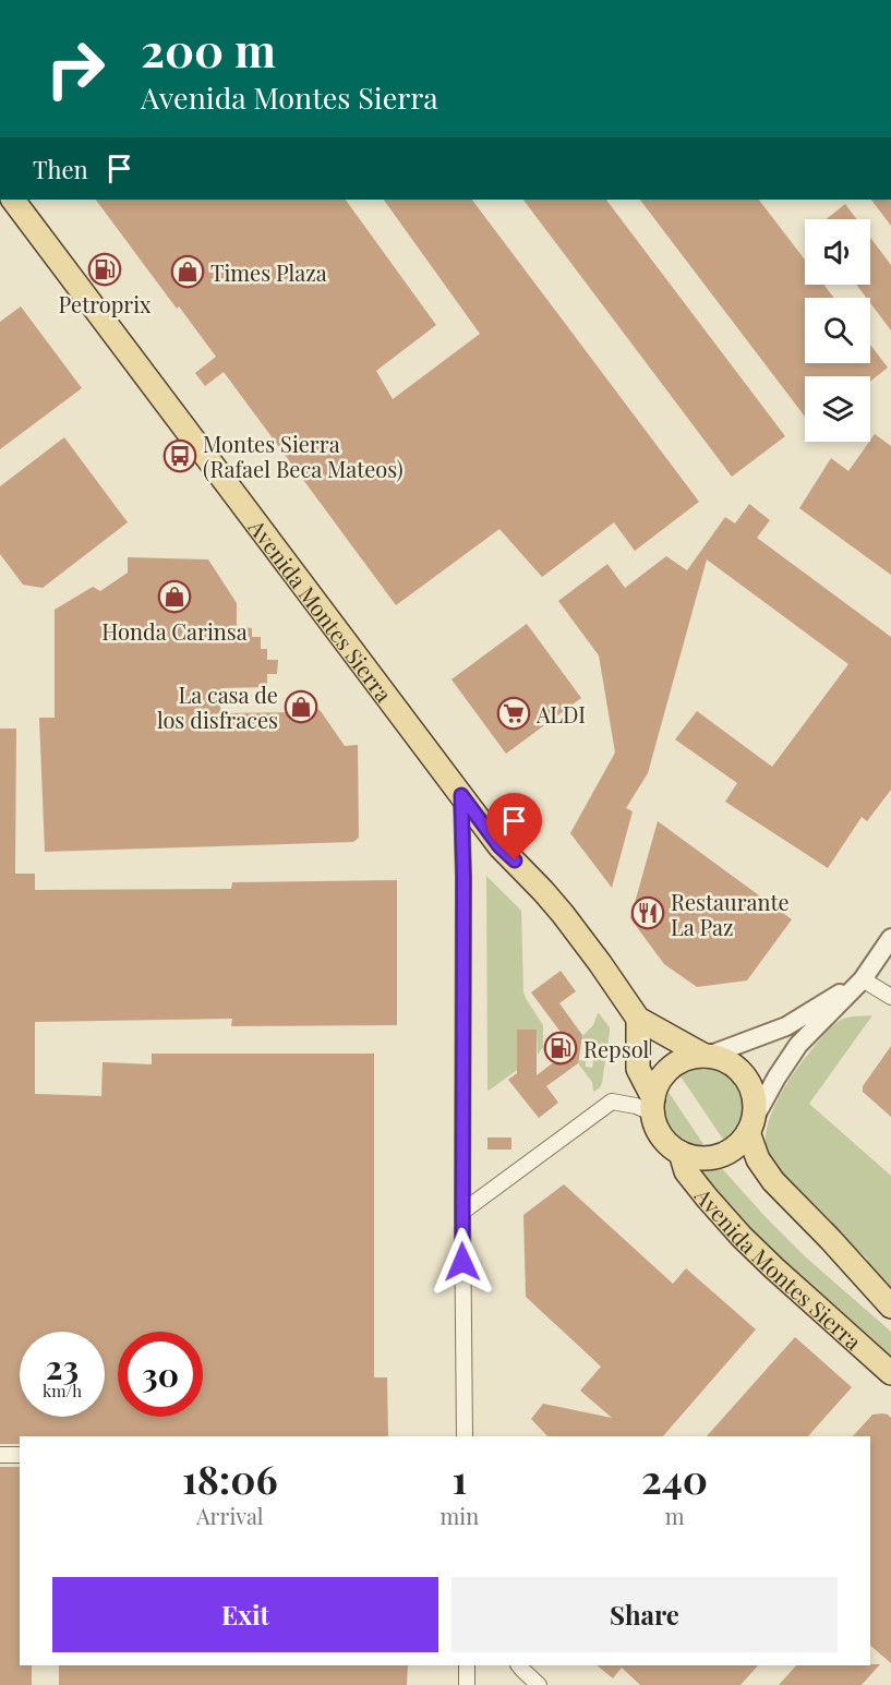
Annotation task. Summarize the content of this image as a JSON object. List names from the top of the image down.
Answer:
{
  "streets": {
    "main road": ["Avenida Montes Sierra"]
  },
  "places": {
    "fuel station": ["Petroprix", "Repsol"],
    "shop": ["Times Plaza", "Honda Carinsa", "La casa de los disfraces"],
    "bus stop": ["Montes Sierra (Rafael Beca Mateos)"],
    "supermarket": ["ALDI"],
    "restaurant": ["Restaurante La Paz"]
  },
  "page": {
    "turn": ["200 m", "Avenida Montes Sierra"],
    "then": "Then",
    "speed": "23 km/h",
    "limit": "30",
    "eta": [
      "18:06",
      "Arrival",
      "1",
      "min",
      "240",
      "m"
    ],
    "buttons": ["Exit", "Share"]
  }
}
